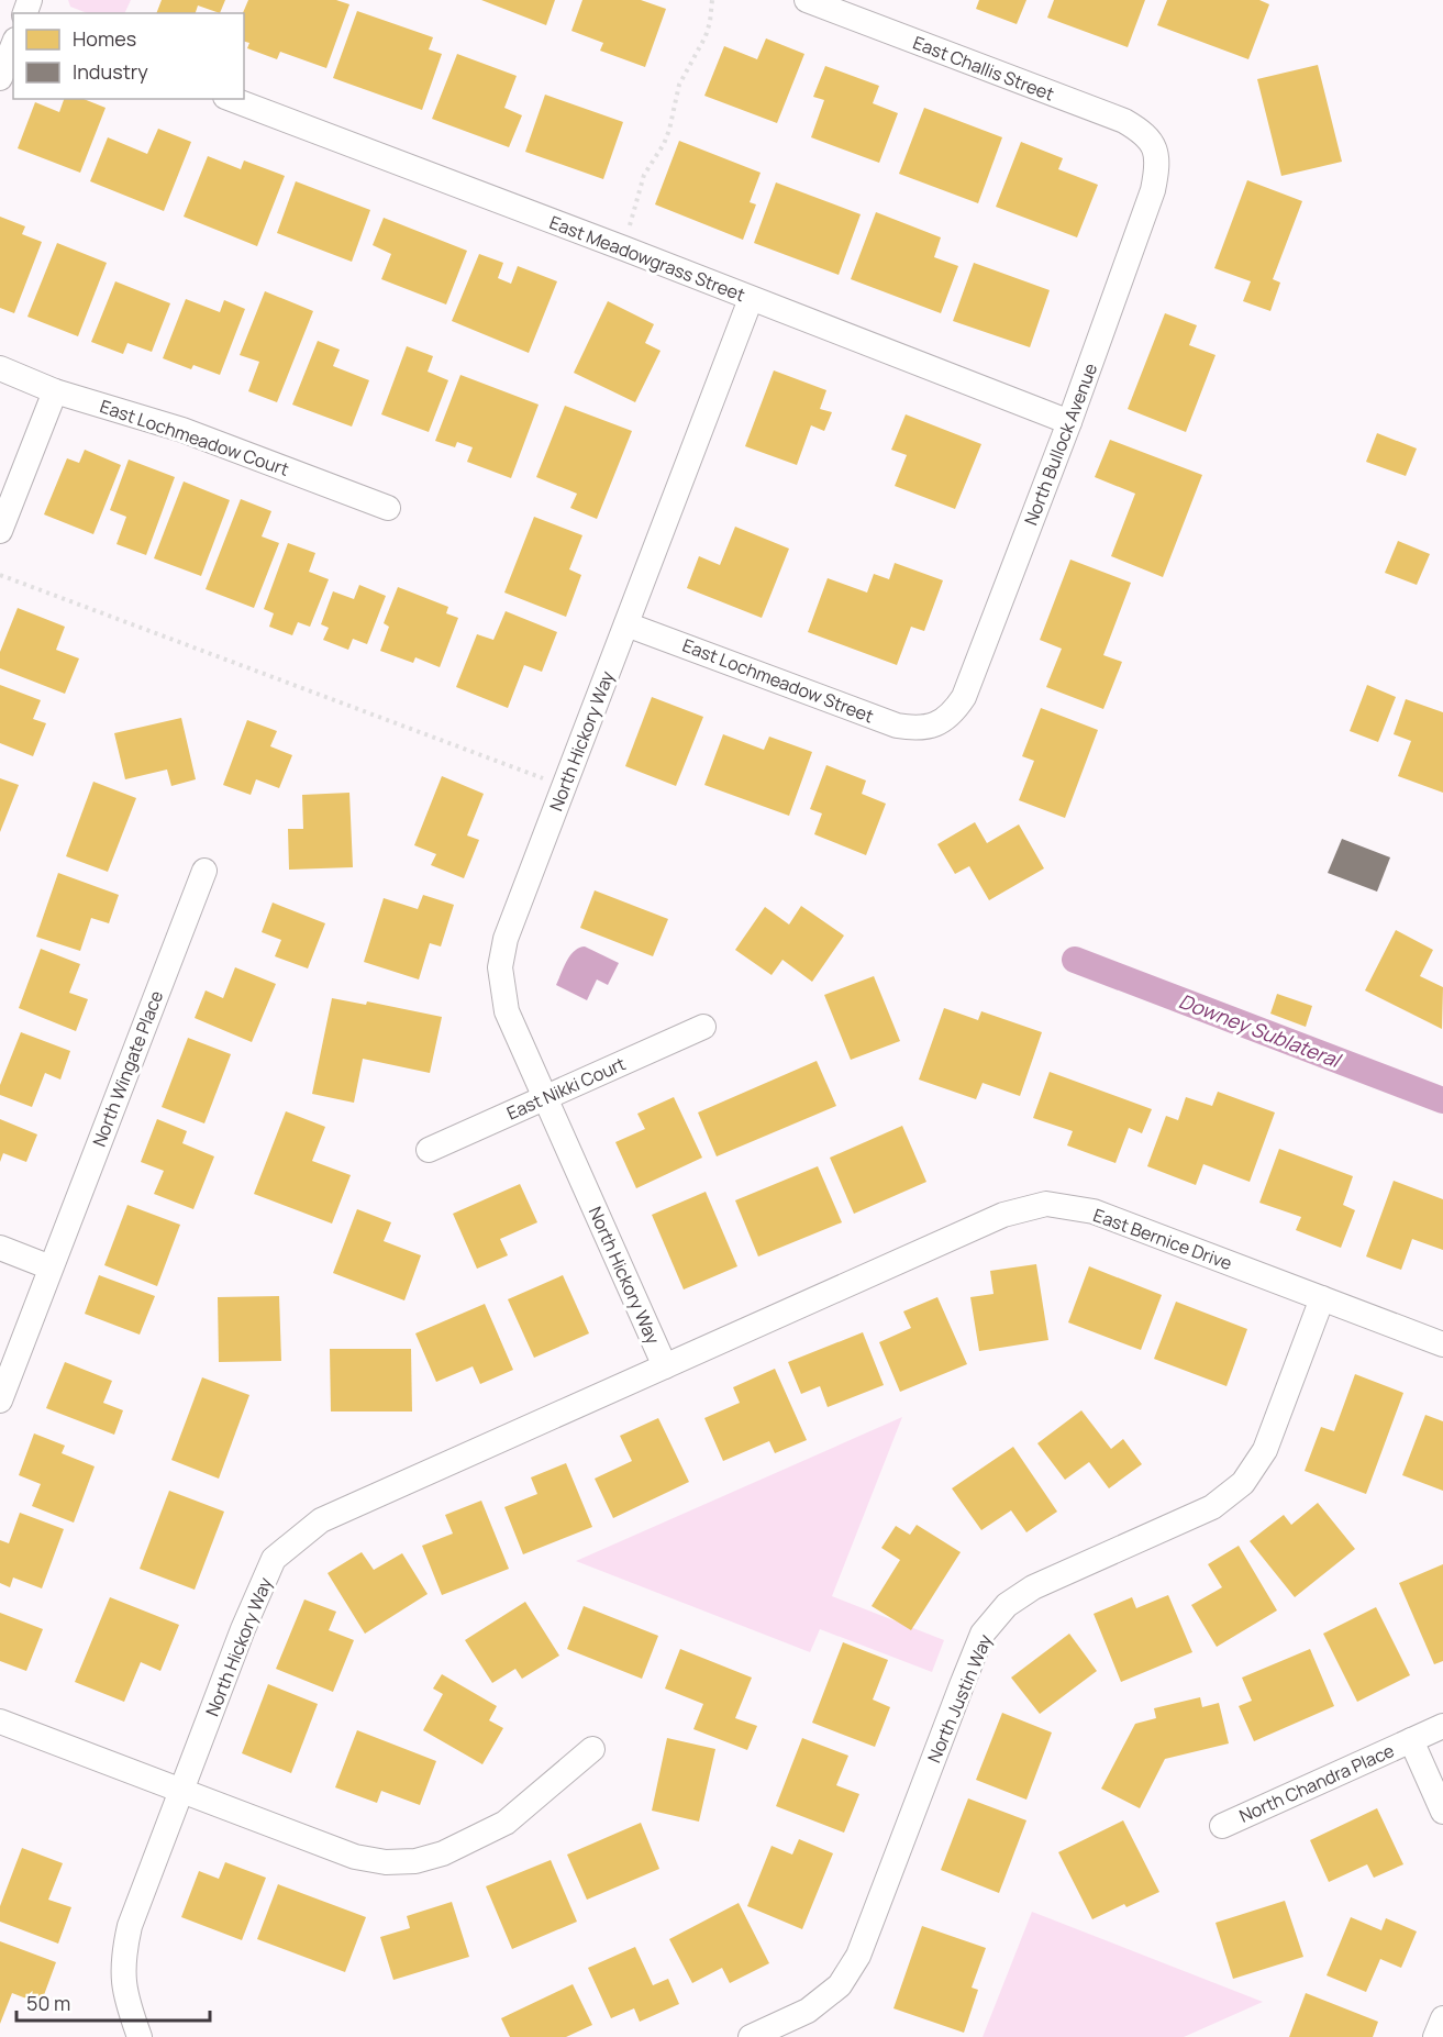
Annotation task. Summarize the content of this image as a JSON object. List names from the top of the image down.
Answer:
{
  "streets": {
    "street": [
      "East Challis Street",
      "East Meadowgrass Street",
      "East Lochmeadow Court",
      "North Bullock Avenue",
      "East Lochmeadow Street",
      "North Hickory Way",
      "North Wingate Place",
      "East Nikki Court",
      "East Bernice Drive",
      "North Justin Way",
      "North Chandra Place"
    ]
  },
  "crossings": [
    ["East Challis Street", "North Bullock Avenue"],
    ["East Meadowgrass Street", "North Bullock Avenue"],
    ["East Meadowgrass Street", "North Hickory Way"],
    ["North Bullock Avenue", "East Lochmeadow Street"],
    ["East Lochmeadow Street", "North Hickory Way"],
    ["North Hickory Way", "East Nikki Court"],
    ["North Hickory Way", "East Bernice Drive"],
    ["East Bernice Drive", "North Justin Way"]
  ],
  "water": ["Downey Sublateral"],
  "legend": ["Homes", "Industry"],
  "scale_bar": "50 m"
}
